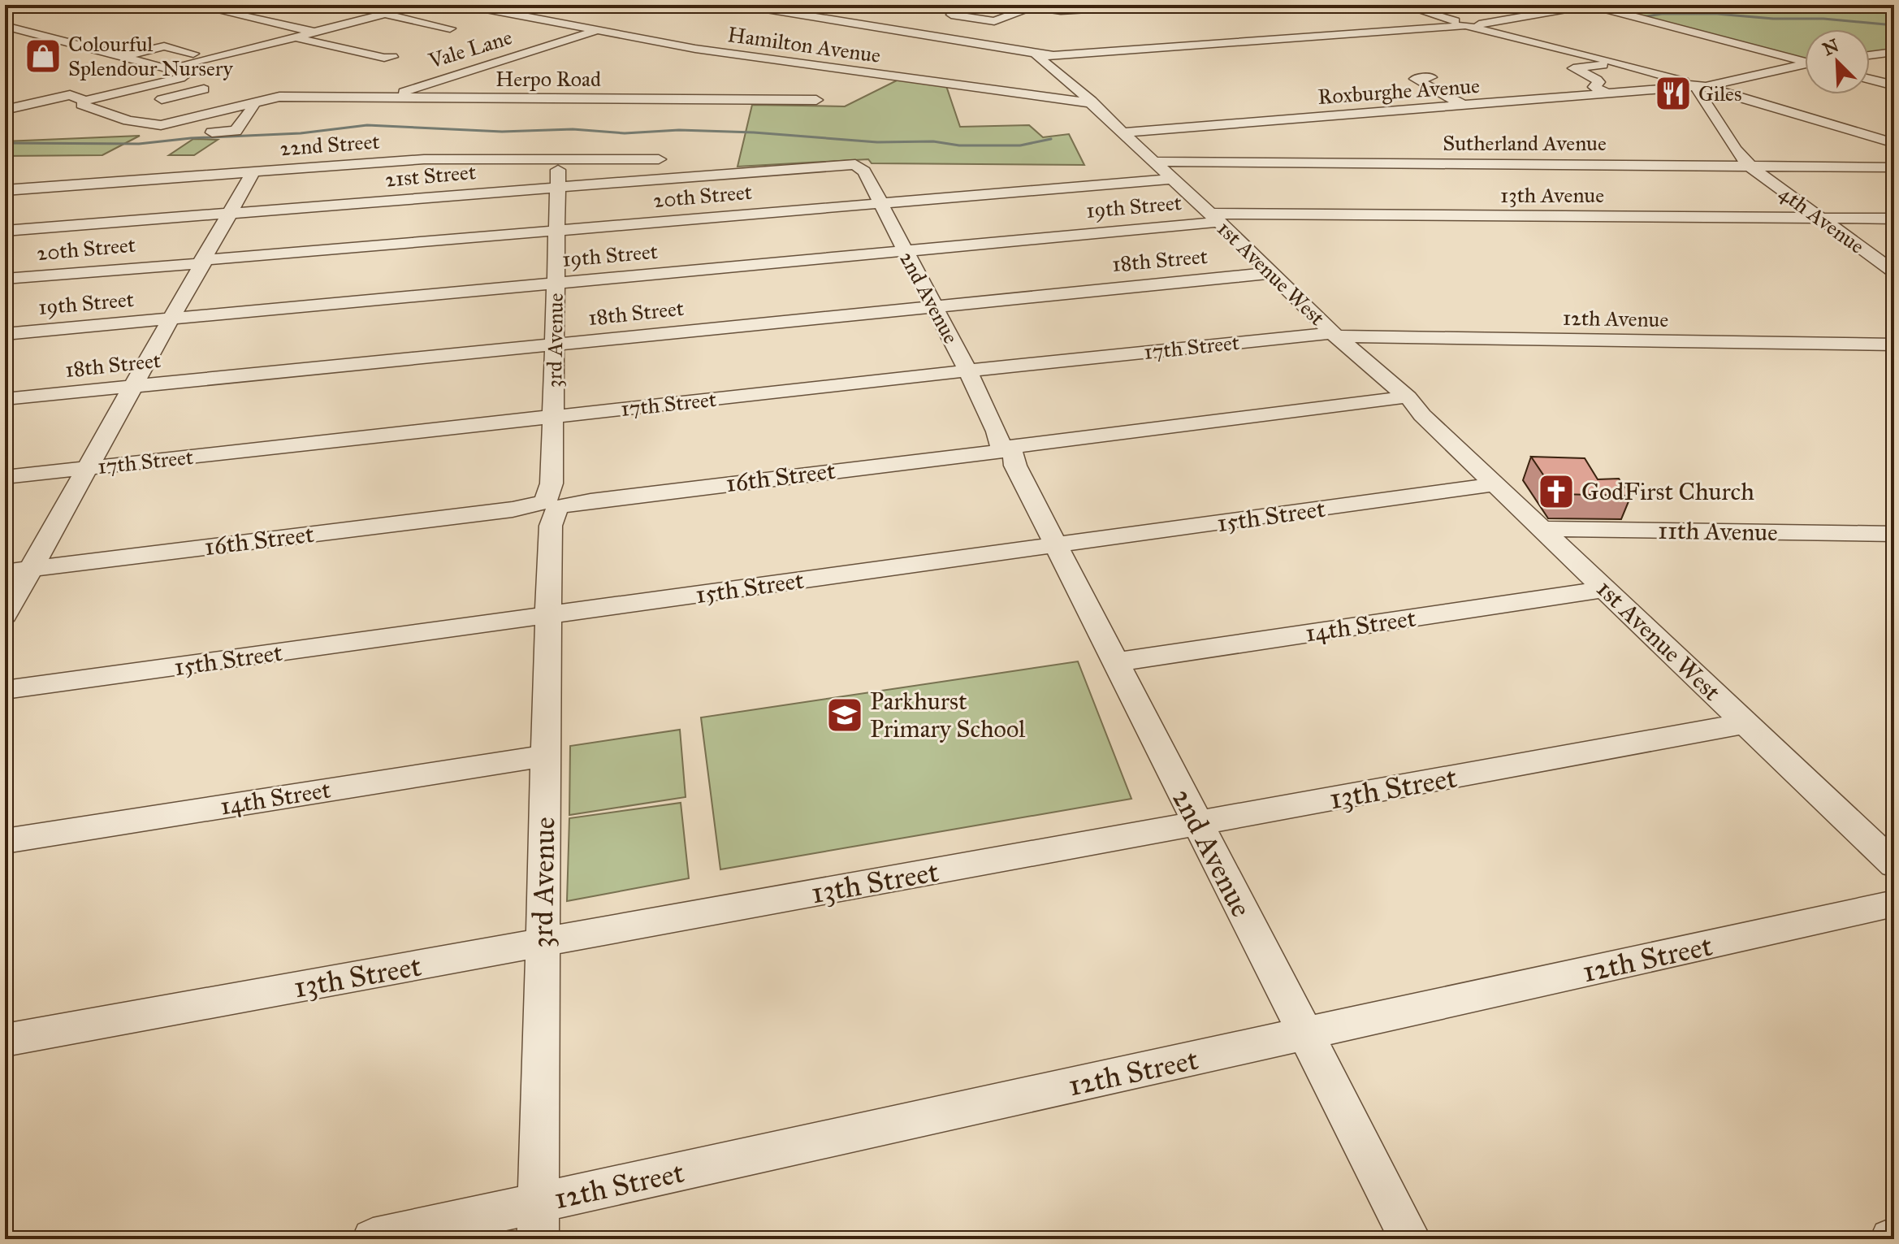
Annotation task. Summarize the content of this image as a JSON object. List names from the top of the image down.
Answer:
{
  "streets": {
    "street": [
      "Hamilton Avenue",
      "Vale Lane",
      "Herpo Road",
      "Roxburghe Avenue",
      "Sutherland Avenue",
      "22nd Street",
      "21st Street",
      "13th Avenue",
      "20th Street",
      "19th Street",
      "4th Avenue",
      "18th Street",
      "1st Avenue West",
      "2nd Avenue",
      "12th Avenue",
      "3rd Avenue",
      "17th Street",
      "16th Street",
      "15th Street",
      "11th Avenue",
      "14th Street",
      "13th Street",
      "12th Street"
    ]
  },
  "crossings": [
    ["Hamilton Avenue", "Vale Lane"],
    ["Hamilton Avenue", "1st Avenue West"],
    ["Vale Lane", "Herpo Road"],
    ["Roxburghe Avenue", "4th Avenue"],
    ["Roxburghe Avenue", "1st Avenue West"],
    ["Sutherland Avenue", "4th Avenue"],
    ["Sutherland Avenue", "1st Avenue West"],
    ["22nd Street", "3rd Avenue"],
    ["21st Street", "2nd Avenue"],
    ["21st Street", "3rd Avenue"],
    ["13th Avenue", "19th Street"],
    ["13th Avenue", "4th Avenue"],
    ["13th Avenue", "1st Avenue West"],
    ["20th Street", "1st Avenue West"],
    ["20th Street", "2nd Avenue"],
    ["20th Street", "3rd Avenue"],
    ["19th Street", "1st Avenue West"],
    ["19th Street", "2nd Avenue"],
    ["19th Street", "3rd Avenue"],
    ["18th Street", "1st Avenue West"],
    ["18th Street", "2nd Avenue"],
    ["18th Street", "3rd Avenue"],
    ["1st Avenue West", "12th Avenue"],
    ["1st Avenue West", "17th Street"],
    ["1st Avenue West", "16th Street"],
    ["1st Avenue West", "15th Street"],
    ["1st Avenue West", "11th Avenue"],
    ["1st Avenue West", "14th Street"],
    ["1st Avenue West", "13th Street"],
    ["2nd Avenue", "17th Street"],
    ["2nd Avenue", "16th Street"],
    ["2nd Avenue", "15th Street"],
    ["2nd Avenue", "14th Street"],
    ["2nd Avenue", "13th Street"],
    ["2nd Avenue", "12th Street"],
    ["12th Avenue", "17th Street"],
    ["3rd Avenue", "17th Street"],
    ["3rd Avenue", "16th Street"],
    ["3rd Avenue", "15th Street"],
    ["3rd Avenue", "14th Street"],
    ["3rd Avenue", "13th Street"],
    ["3rd Avenue", "12th Street"]
  ],
  "places": {
    "shop": ["Colourful Splendour Nursery"],
    "restaurant": ["Giles"],
    "church": ["GodFirst Church"],
    "school or university": ["Parkhurst Primary School"]
  },
  "north": "top left"
}
